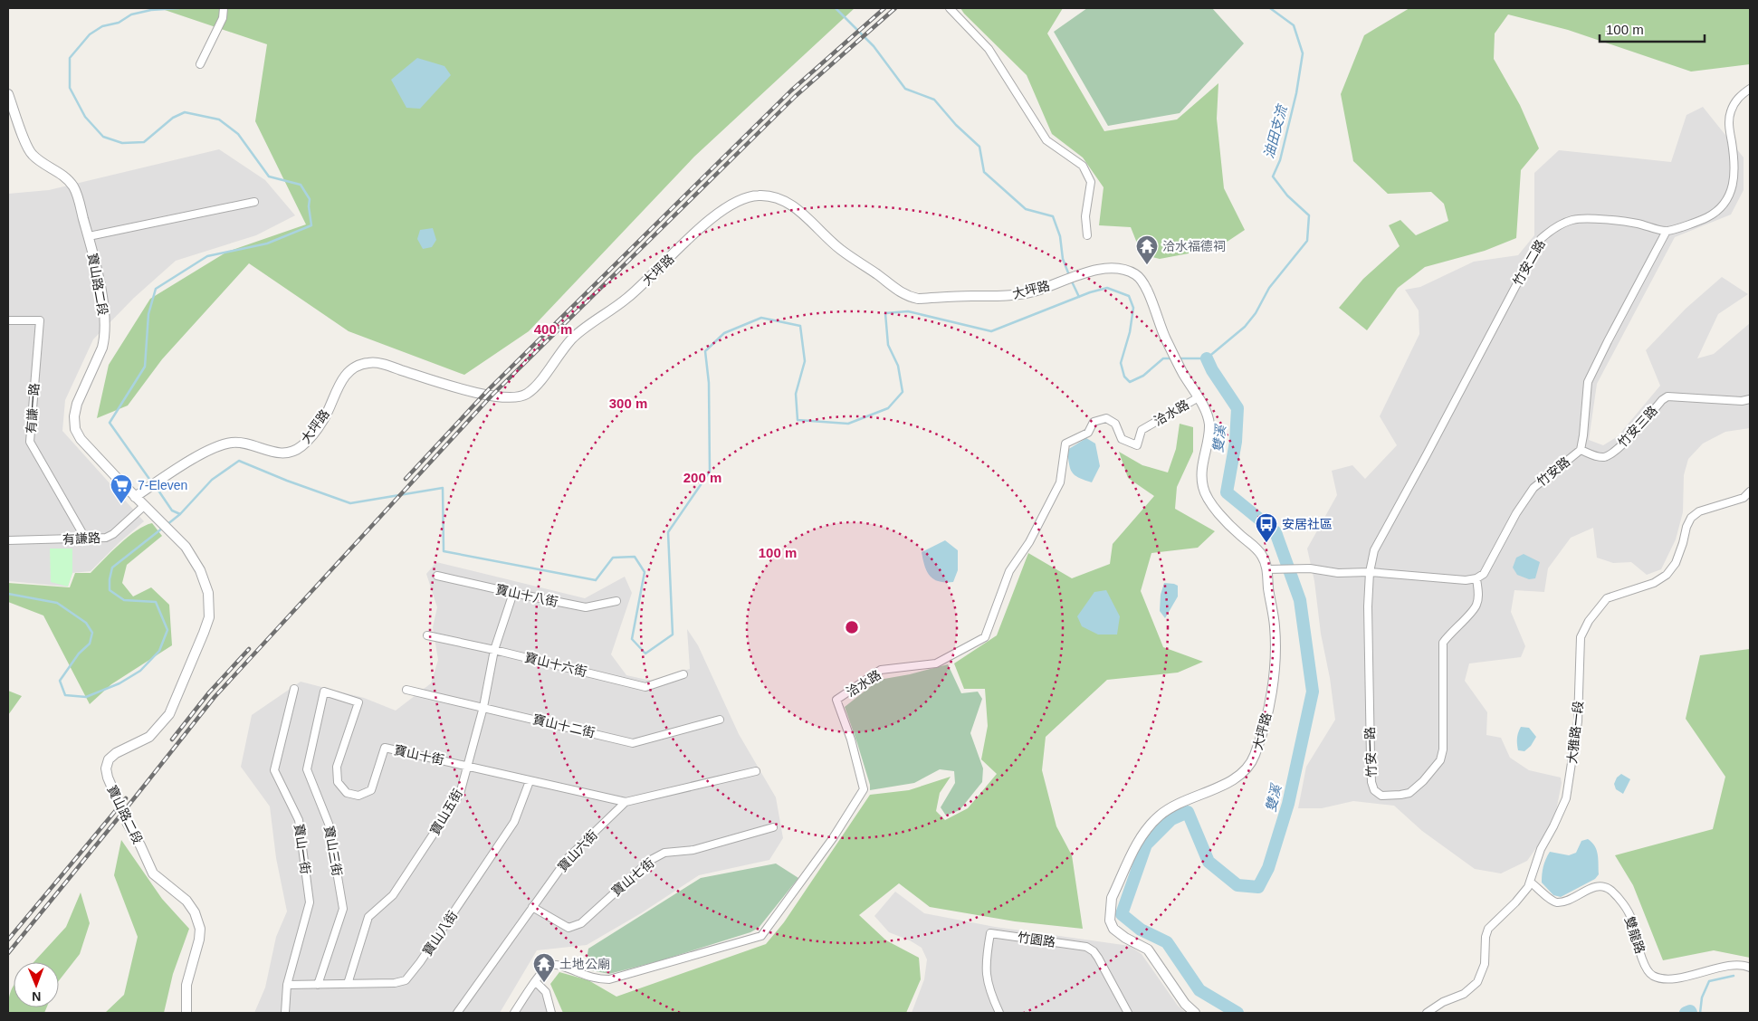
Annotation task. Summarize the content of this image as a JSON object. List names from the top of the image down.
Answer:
{
  "streets": {
    "street": [
      "竹安二路",
      "大坪路",
      "寶山路二段",
      "有謙一路",
      "洽水路",
      "竹安三路",
      "竹安路",
      "有謙路",
      "寶山十八街",
      "寶山十六街",
      "寶山十二街",
      "大雅路一段",
      "竹安一路",
      "寶山十街",
      "寶山五街",
      "寶山一街",
      "寶山三街",
      "寶山六街",
      "寶山七街",
      "寶山八街",
      "雙龍路",
      "竹園路"
    ]
  },
  "crossings": [
    ["竹安二路", "竹安路"],
    ["竹安二路", "竹安一路"],
    ["大坪路", "寶山路二段"],
    ["大坪路", "洽水路"],
    ["寶山路二段", "有謙路"],
    ["有謙一路", "有謙路"],
    ["竹安三路", "竹安路"],
    ["竹安路", "竹安一路"],
    ["寶山十八街", "寶山五街"],
    ["寶山十六街", "寶山五街"],
    ["寶山十二街", "寶山五街"],
    ["大雅路一段", "雙龍路"],
    ["寶山十街", "寶山五街"],
    ["寶山十街", "寶山三街"],
    ["寶山十街", "寶山六街"],
    ["寶山十街", "寶山八街"],
    ["寶山五街", "寶山八街"],
    ["寶山一街", "寶山八街"],
    ["寶山三街", "寶山八街"],
    ["寶山六街", "寶山七街"]
  ],
  "water": ["油田支流", "雙溪"],
  "places": {
    "temple": ["洽水福德祠", "土地公廟"],
    "supermarket": ["7-Eleven"],
    "bus stop": ["安居社區"]
  },
  "scale_bar": "100 m",
  "north": "bottom",
  "rings": [
    "400 m",
    "300 m",
    "200 m",
    "100 m"
  ]
}
